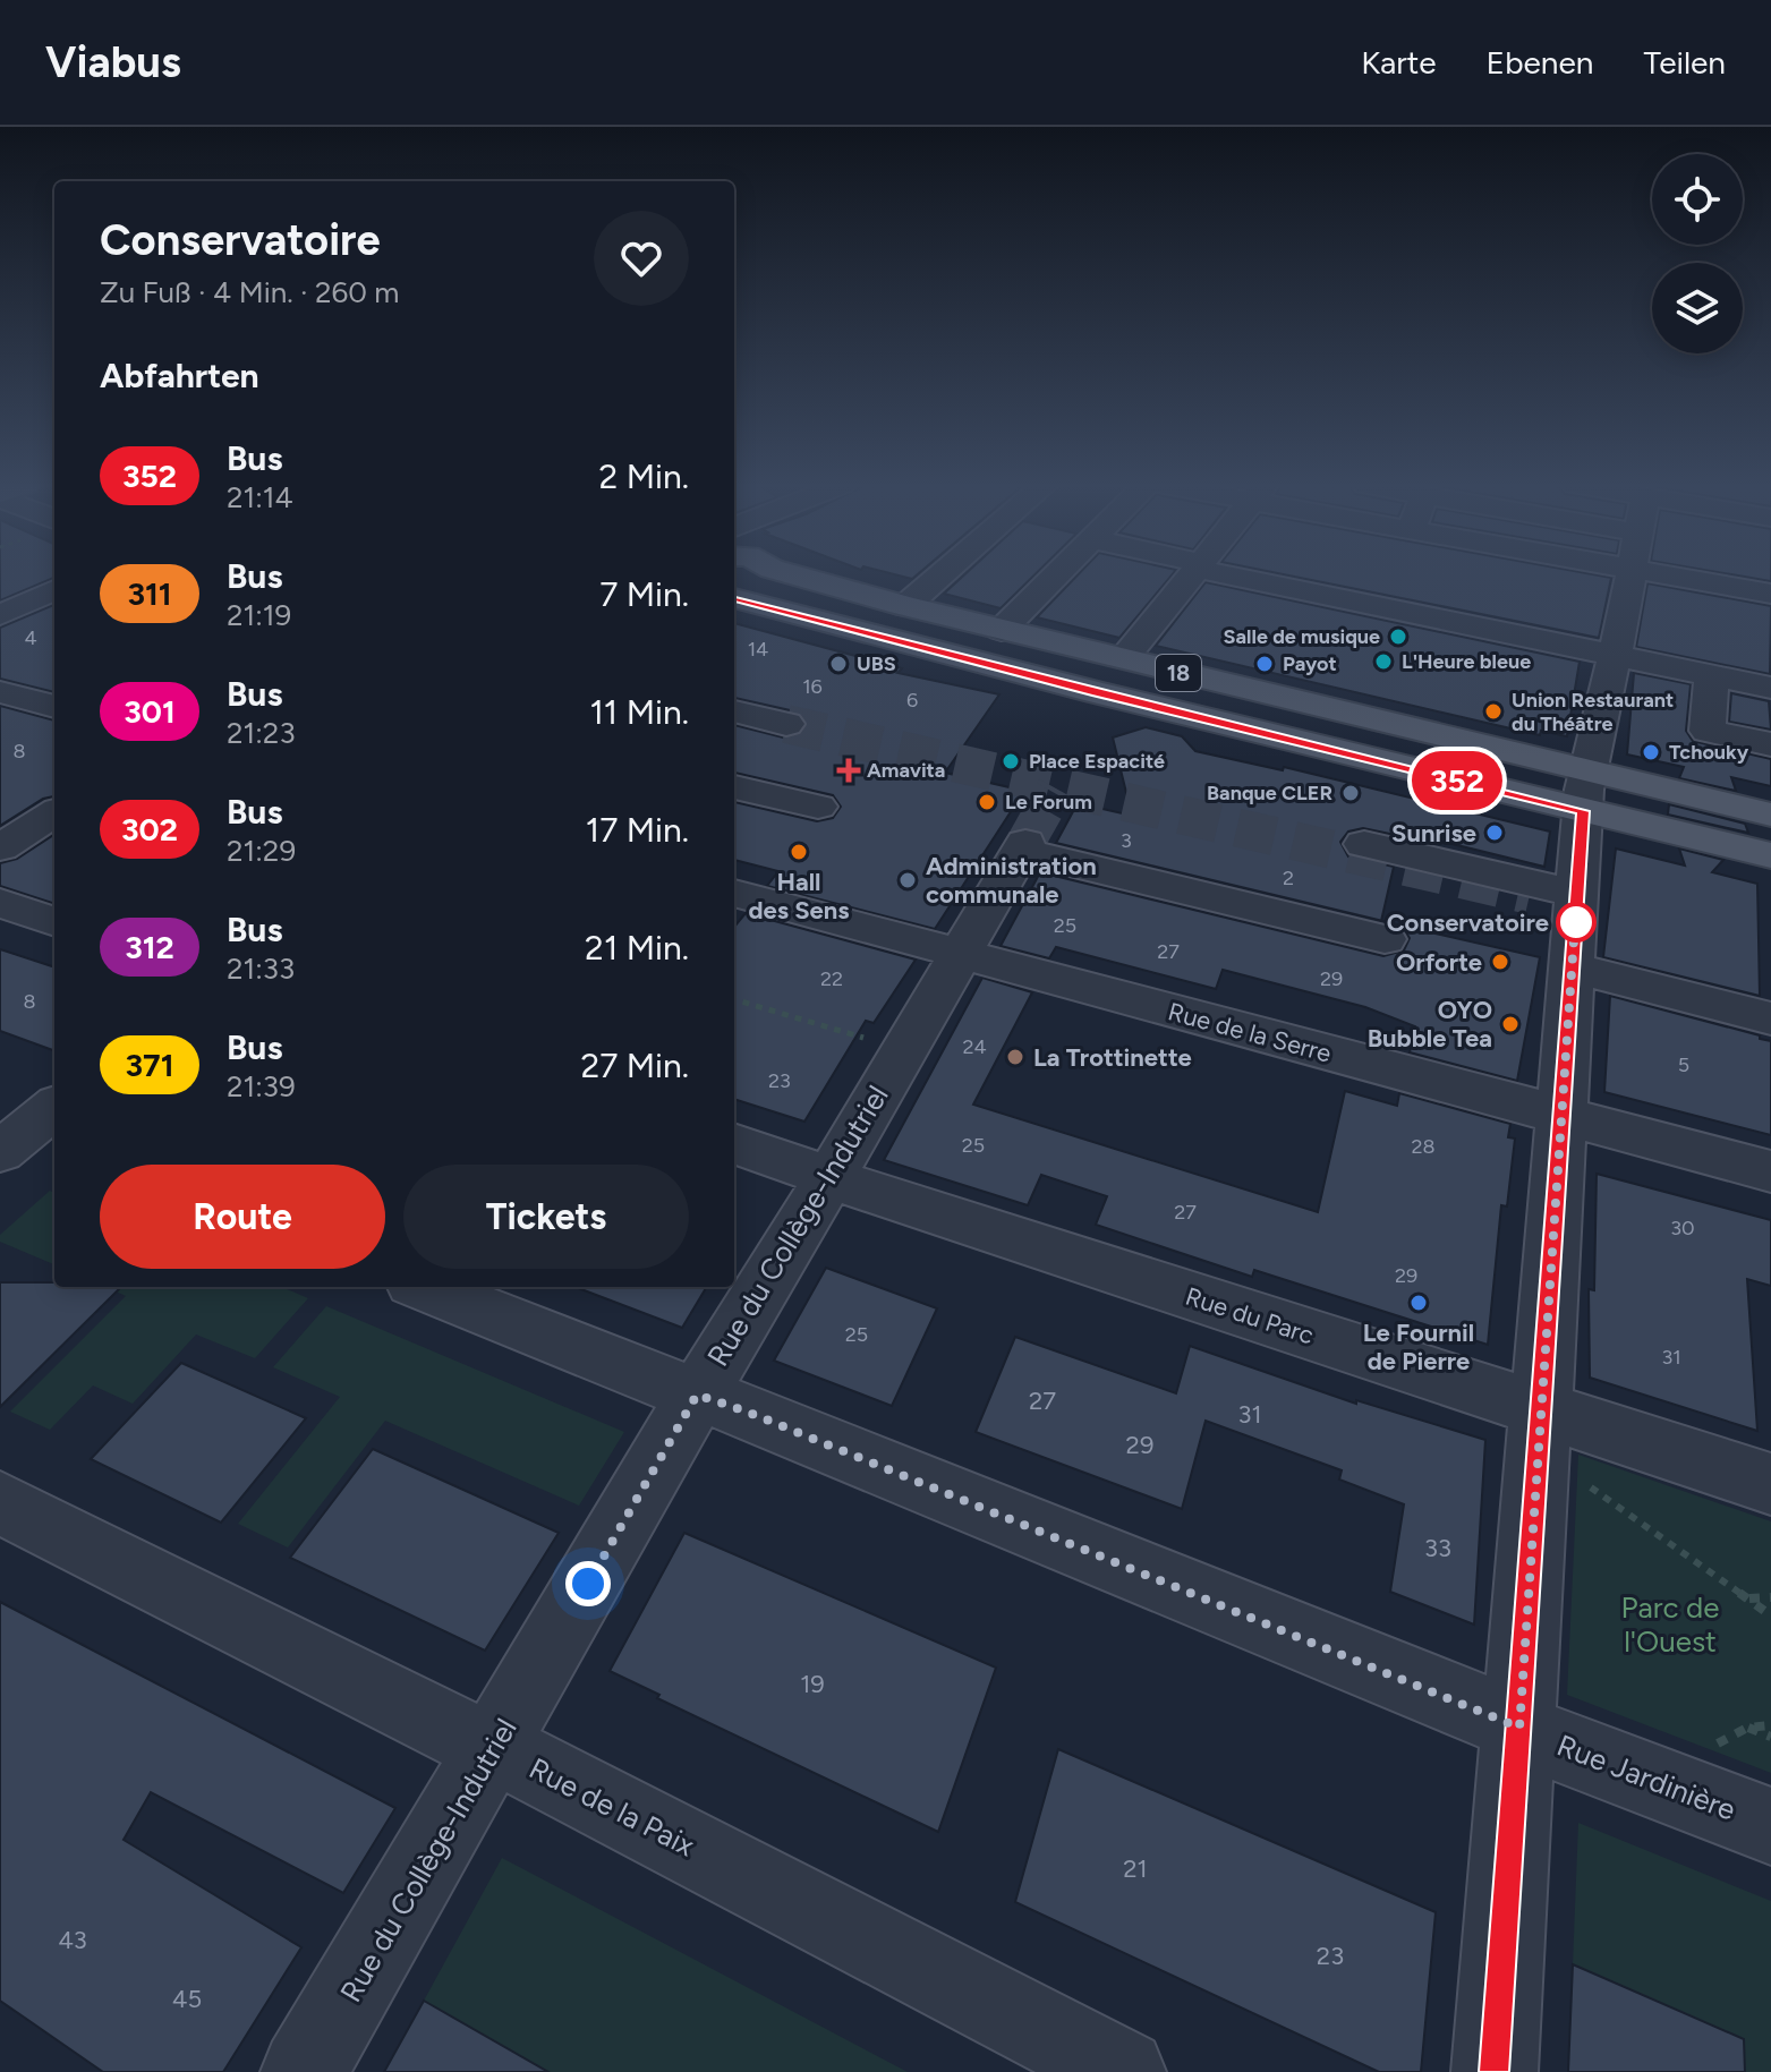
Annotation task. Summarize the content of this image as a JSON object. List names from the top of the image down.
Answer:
{
  "streets": {
    "main road": ["18"],
    "street": [
      "Rue de la Serre",
      "Rue du Collège-Indutriel",
      "Rue du Parc",
      "Rue Jardinière",
      "Rue de la Paix"
    ]
  },
  "crossings": [
    ["Rue de la Serre", "Rue du Collège-Indutriel"],
    ["Rue du Collège-Indutriel", "Rue du Parc"],
    ["Rue du Collège-Indutriel", "Rue Jardinière"],
    ["Rue du Collège-Indutriel", "Rue de la Paix"]
  ],
  "parks": ["Parc de l'Ouest"],
  "places": {
    "other": [
      "Salle de musique",
      "L'Heure bleue",
      "UBS",
      "Payot",
      "Union Restaurant du Théâtre",
      "Tchouky",
      "Place Espacité",
      "Banque CLER",
      "Le Forum",
      "Sunrise",
      "Hall des Sens",
      "Administration communale",
      "Conservatoire",
      "Orforte",
      "OYO Bubble Tea",
      "La Trottinette",
      "Le Fournil de Pierre"
    ],
    "health": ["Amavita"]
  },
  "lines": ["bus line 352"],
  "house_numbers": [
    "4",
    "14",
    "16",
    "6",
    "8",
    "3",
    "2",
    "25",
    "27",
    "22",
    "29",
    "8",
    "24",
    "5",
    "23",
    "25",
    "28",
    "27",
    "30",
    "29",
    "25",
    "31",
    "27",
    "31",
    "29",
    "33",
    "19",
    "21",
    "43",
    "23",
    "45"
  ],
  "page": {
    "header": "Viabus",
    "nav": ["Karte", "Ebenen", "Teilen"],
    "on_map": "352",
    "heading": [
      ["Conservatoire", "Zu Fuß · 4 Min. · 260 m"],
      "Abfahrten"
    ],
    "list": [
      {
        "mark": "352",
        "name": "Bus",
        "note": "21:14",
        "value": "2 Min."
      },
      {
        "mark": "311",
        "name": "Bus",
        "note": "21:19",
        "value": "7 Min."
      },
      {
        "mark": "301",
        "name": "Bus",
        "note": "21:23",
        "value": "11 Min."
      },
      {
        "mark": "302",
        "name": "Bus",
        "note": "21:29",
        "value": "17 Min."
      },
      {
        "mark": "312",
        "name": "Bus",
        "note": "21:33",
        "value": "21 Min."
      },
      {
        "mark": "371",
        "name": "Bus",
        "note": "21:39",
        "value": "27 Min."
      }
    ],
    "buttons": ["Route", "Tickets"]
  }
}
